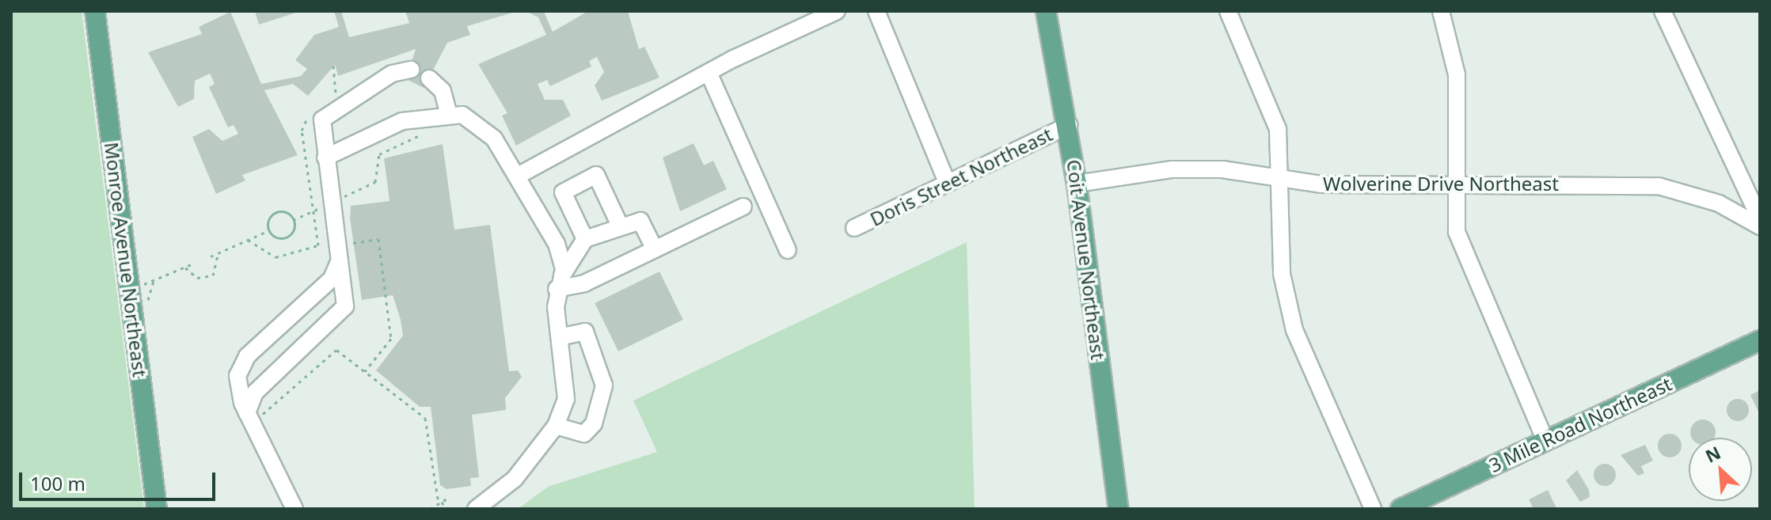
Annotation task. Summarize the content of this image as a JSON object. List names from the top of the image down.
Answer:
{
  "streets": {
    "main road": ["Monroe Avenue Northeast", "Coit Avenue Northeast", "3 Mile Road Northeast"],
    "street": ["Doris Street Northeast", "Wolverine Drive Northeast"]
  },
  "crossings": [
    ["Doris Street Northeast", "Coit Avenue Northeast"],
    ["Wolverine Drive Northeast", "Coit Avenue Northeast"]
  ],
  "scale_bar": "100 m",
  "north": "top left"
}
